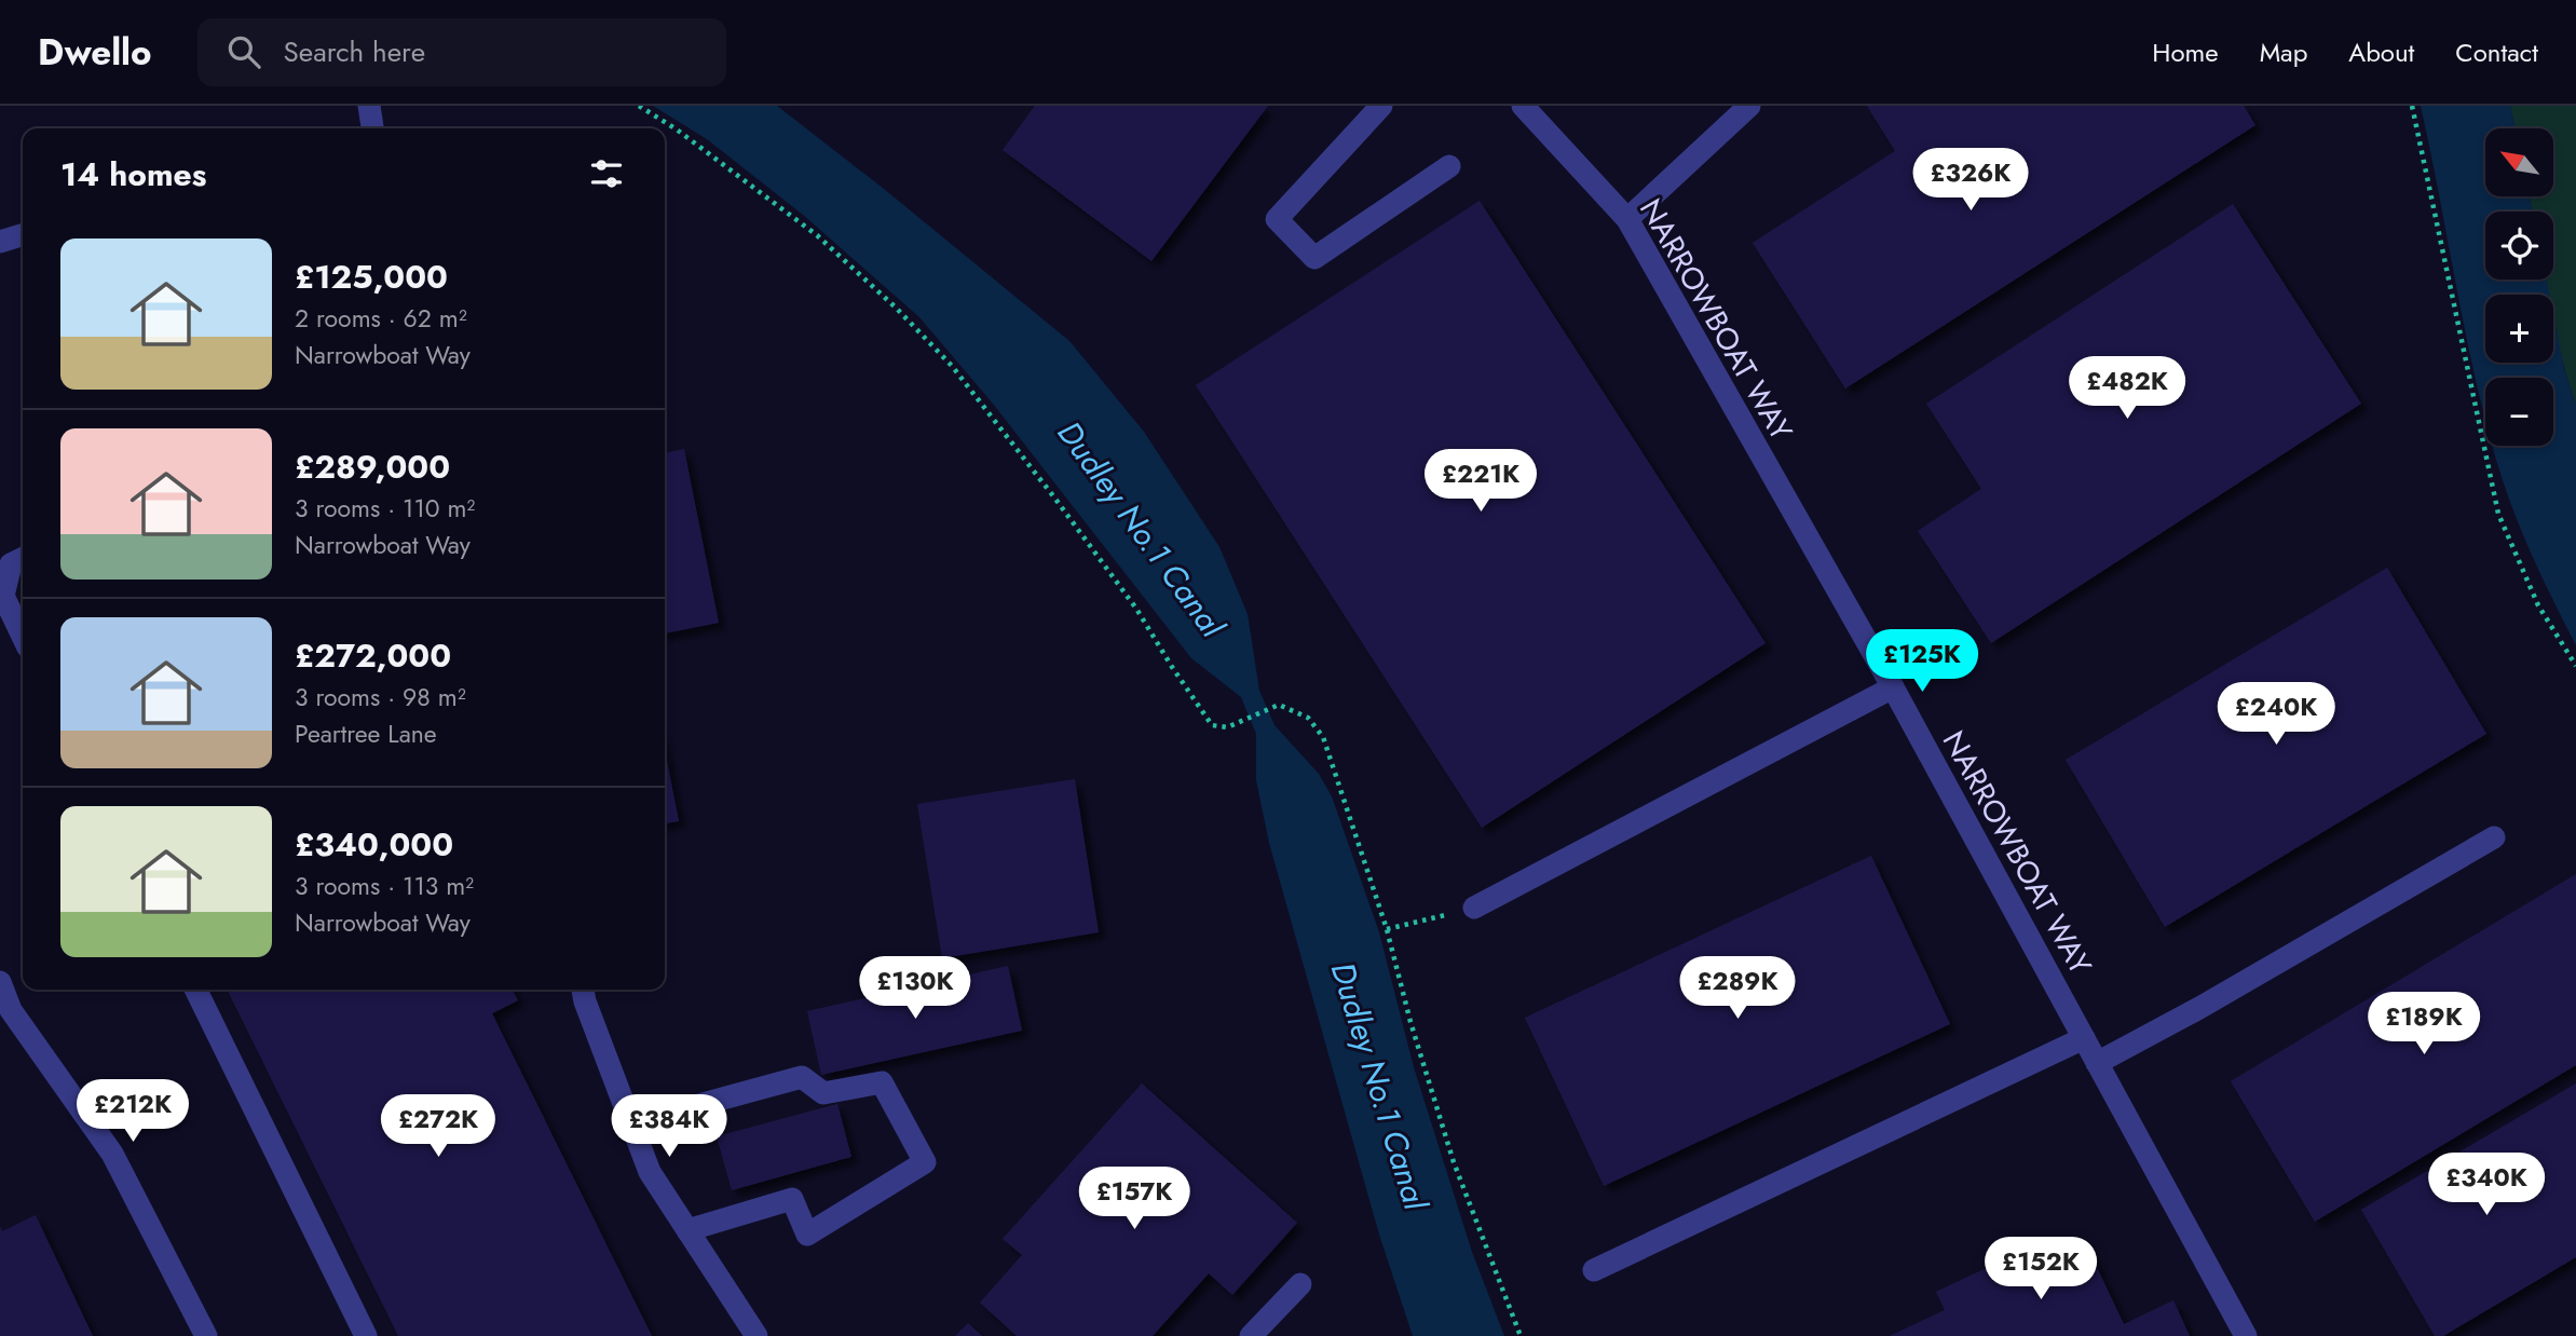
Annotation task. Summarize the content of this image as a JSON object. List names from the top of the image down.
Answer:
{
  "streets": {
    "street": ["NARROWBOAT WAY"]
  },
  "water": ["Dudley No.1 Canal"],
  "north": "top left",
  "page": {
    "header": "Dwello",
    "search": "Search here",
    "nav": [
      "Home",
      "Map",
      "About",
      "Contact"
    ],
    "map_buttons": ["+", "−"],
    "heading": "14 homes",
    "price": [
      "£326K",
      "£482K",
      "£221K",
      "£125K",
      "£240K",
      "£130K",
      "£289K",
      "£189K",
      "£212K",
      "£272K",
      "£384K",
      "£340K",
      "£157K",
      "£152K"
    ],
    "list": [
      {
        "name": "£125,000",
        "note": "2 rooms · 62 m² · Narrowboat Way"
      },
      {
        "name": "£289,000",
        "note": "3 rooms · 110 m² · Narrowboat Way"
      },
      {
        "name": "£272,000",
        "note": "3 rooms · 98 m² · Peartree Lane"
      },
      {
        "name": "£340,000",
        "note": "3 rooms · 113 m² · Narrowboat Way"
      }
    ]
  }
}
